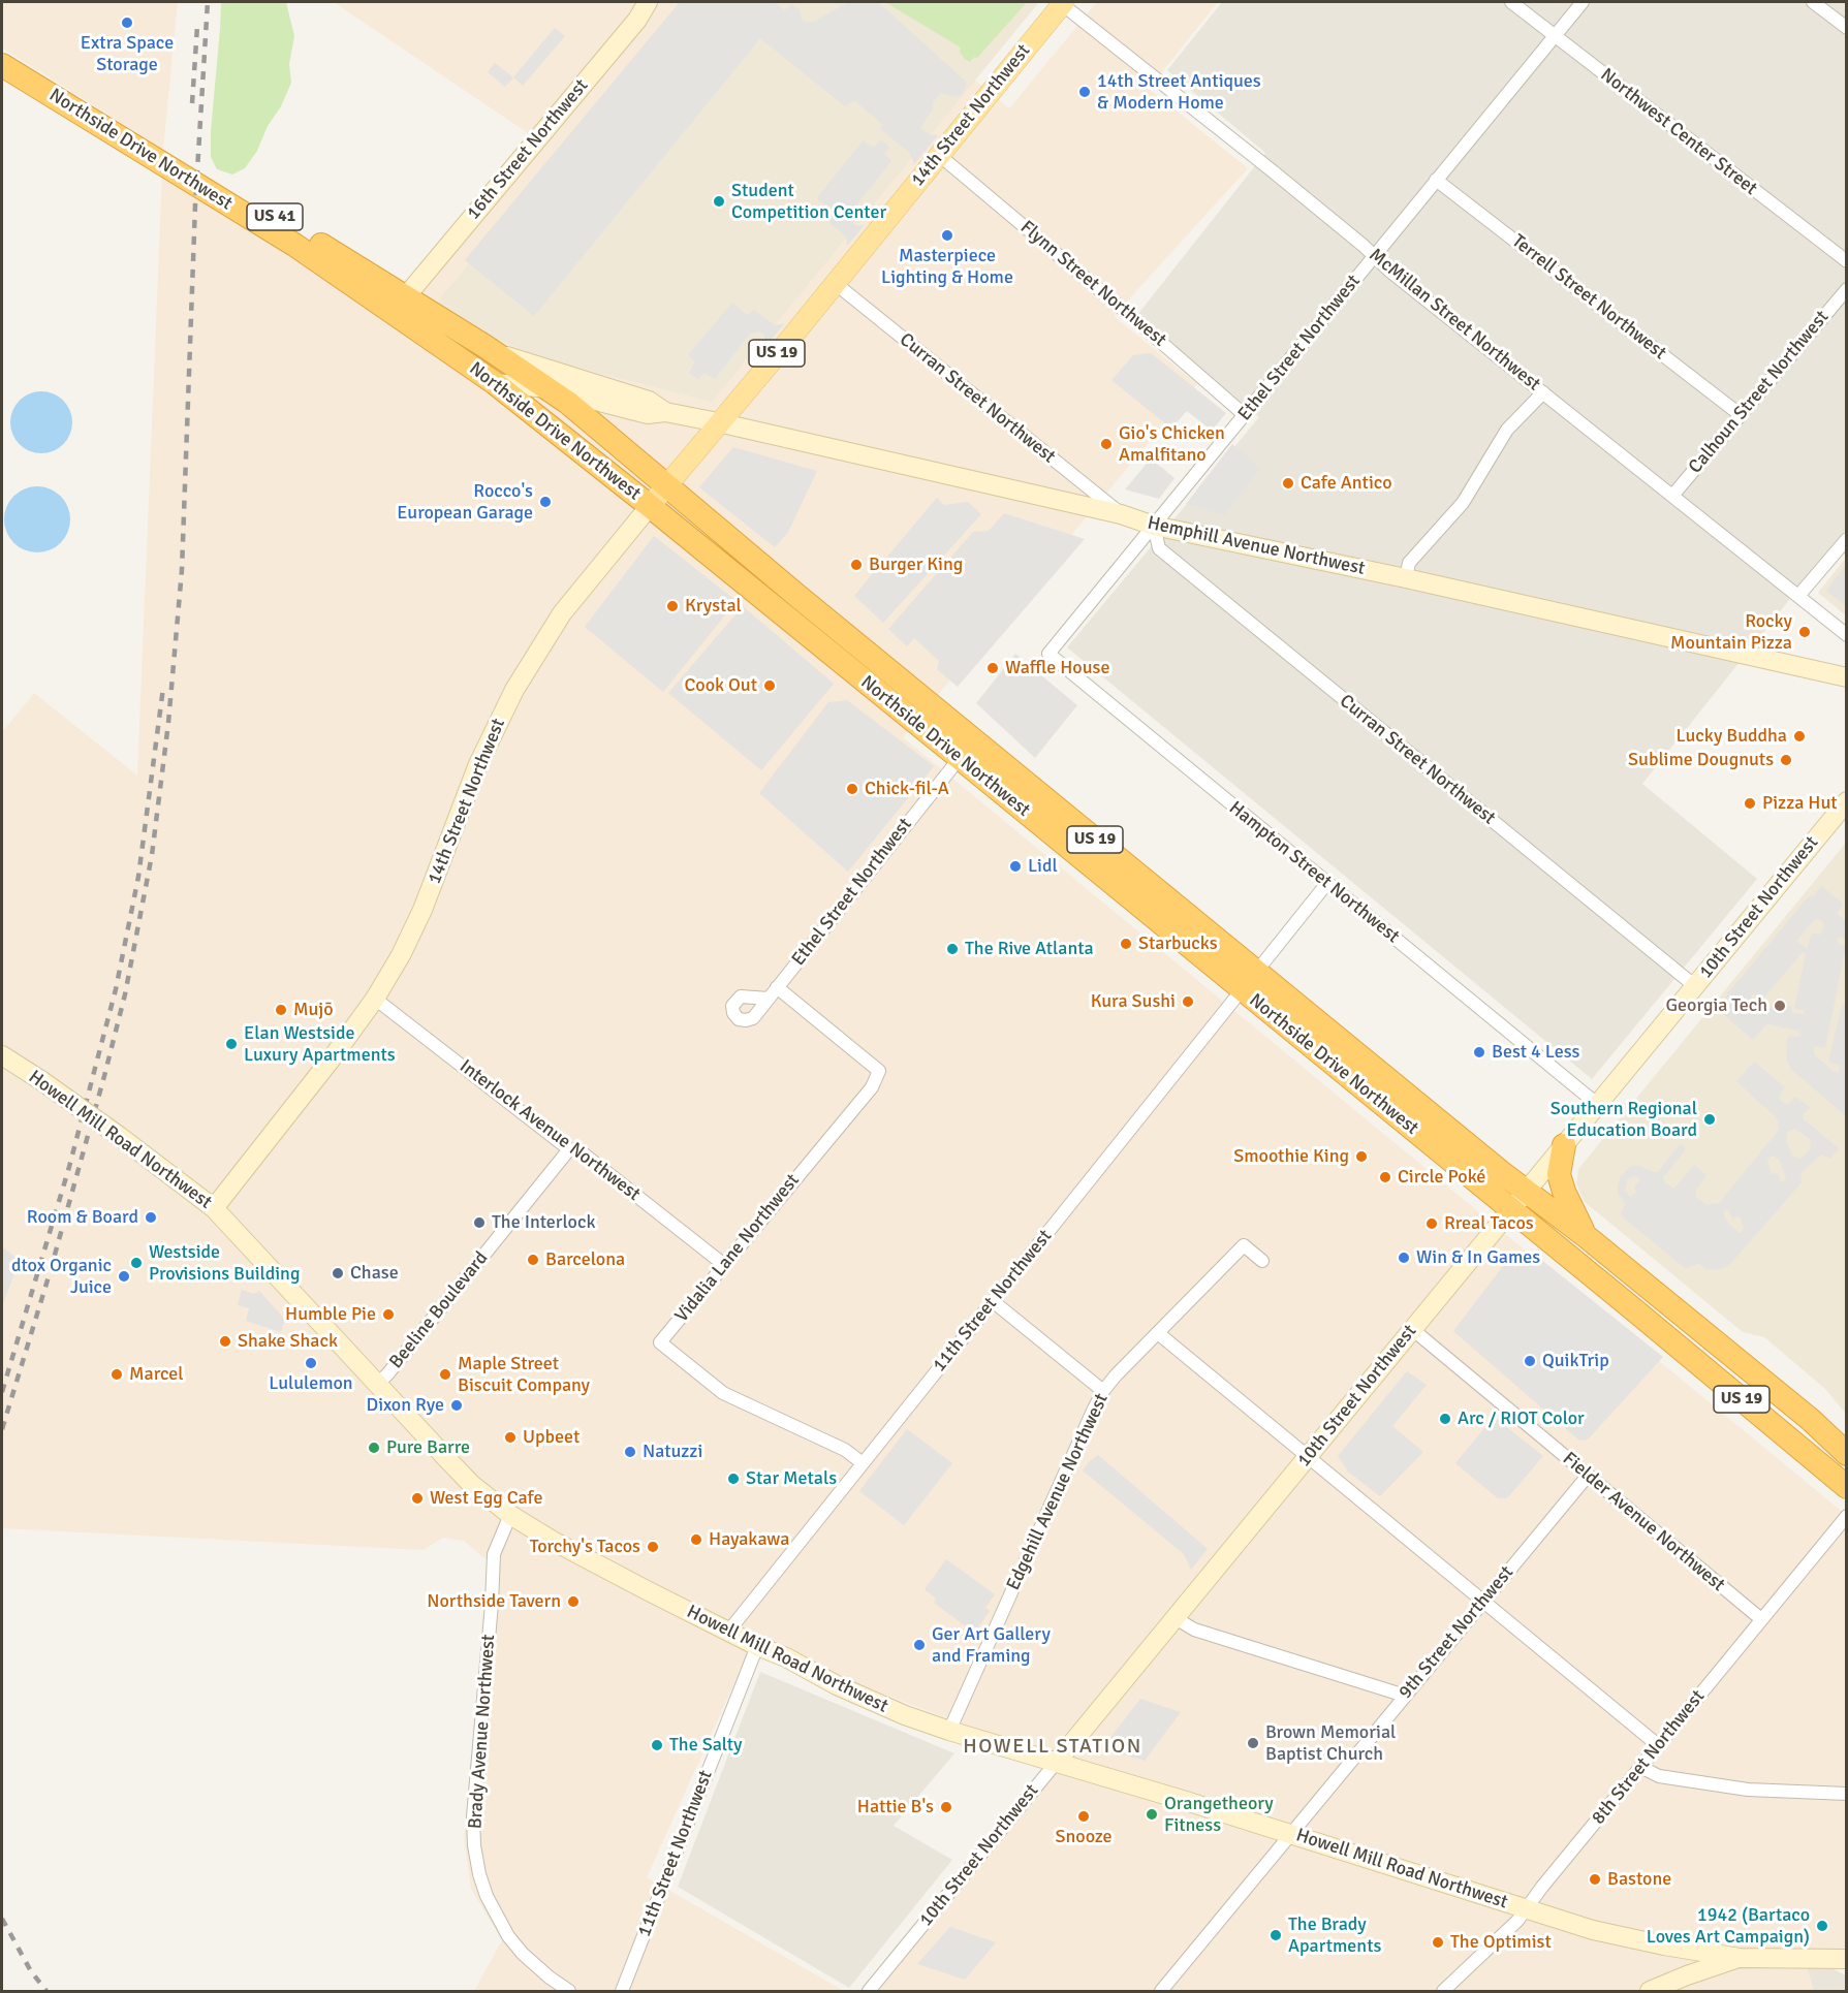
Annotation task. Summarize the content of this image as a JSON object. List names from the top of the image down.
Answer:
{
  "streets": {
    "highway": ["Northside Drive Northwest", "US 41", "US 19"],
    "main road": [
      "14th Street Northwest",
      "16th Street Northwest",
      "Hemphill Avenue Northwest",
      "10th Street Northwest",
      "Howell Mill Road Northwest"
    ],
    "street": [
      "Northwest Center Street",
      "Flynn Street Northwest",
      "Terrell Street Northwest",
      "McMillan Street Northwest",
      "Ethel Street Northwest",
      "Calhoun Street Northwest",
      "Curran Street Northwest",
      "Hampton Street Northwest",
      "Interlock Avenue Northwest",
      "Vidalia Lane Northwest",
      "11th Street Northwest",
      "Beeline Boulevard",
      "Edgehill Avenue Northwest",
      "Fielder Avenue Northwest",
      "9th Street Northwest",
      "Brady Avenue Northwest",
      "8th Street Northwest"
    ]
  },
  "crossings": [
    ["14th Street Northwest", "Northside Drive Northwest"],
    ["14th Street Northwest", "Flynn Street Northwest"],
    ["14th Street Northwest", "McMillan Street Northwest"],
    ["14th Street Northwest", "Curran Street Northwest"],
    ["14th Street Northwest", "Hemphill Avenue Northwest"],
    ["14th Street Northwest", "Interlock Avenue Northwest"],
    ["14th Street Northwest", "Howell Mill Road Northwest"],
    ["Northwest Center Street", "Ethel Street Northwest"],
    ["Northside Drive Northwest", "16th Street Northwest"],
    ["Northside Drive Northwest", "Ethel Street Northwest"],
    ["Northside Drive Northwest", "Hemphill Avenue Northwest"],
    ["Northside Drive Northwest", "10th Street Northwest"],
    ["Northside Drive Northwest", "11th Street Northwest"],
    ["Flynn Street Northwest", "Ethel Street Northwest"],
    ["Terrell Street Northwest", "Ethel Street Northwest"],
    ["Terrell Street Northwest", "Calhoun Street Northwest"],
    ["McMillan Street Northwest", "Ethel Street Northwest"],
    ["McMillan Street Northwest", "Calhoun Street Northwest"],
    ["Ethel Street Northwest", "Curran Street Northwest"],
    ["Ethel Street Northwest", "Hemphill Avenue Northwest"],
    ["Ethel Street Northwest", "Hampton Street Northwest"],
    ["Ethel Street Northwest", "Vidalia Lane Northwest"],
    ["Curran Street Northwest", "Hemphill Avenue Northwest"],
    ["Curran Street Northwest", "10th Street Northwest"],
    ["Hampton Street Northwest", "10th Street Northwest"],
    ["Hampton Street Northwest", "11th Street Northwest"],
    ["10th Street Northwest", "Howell Mill Road Northwest"],
    ["10th Street Northwest", "Fielder Avenue Northwest"],
    ["Interlock Avenue Northwest", "Vidalia Lane Northwest"],
    ["Interlock Avenue Northwest", "Beeline Boulevard"],
    ["Howell Mill Road Northwest", "11th Street Northwest"],
    ["Howell Mill Road Northwest", "Beeline Boulevard"],
    ["Howell Mill Road Northwest", "Edgehill Avenue Northwest"],
    ["Howell Mill Road Northwest", "9th Street Northwest"],
    ["Howell Mill Road Northwest", "Brady Avenue Northwest"],
    ["Howell Mill Road Northwest", "8th Street Northwest"],
    ["Vidalia Lane Northwest", "11th Street Northwest"],
    ["Fielder Avenue Northwest", "9th Street Northwest"],
    ["Fielder Avenue Northwest", "8th Street Northwest"]
  ],
  "districts": ["HOWELL STATION"],
  "places": [
    "Extra Space Storage",
    "14th Street Antiques & Modern Home",
    "Student Competition Center",
    "Masterpiece Lighting & Home",
    "Gio's Chicken Amalfitano",
    "Cafe Antico",
    "Rocco's European Garage",
    "Burger King",
    "Krystal",
    "Rocky Mountain Pizza",
    "Waffle House",
    "Cook Out",
    "Lucky Buddha",
    "Sublime Dougnuts",
    "Chick-fil-A",
    "Pizza Hut",
    "Lidl",
    "Starbucks",
    "The Rive Atlanta",
    "Kura Sushi",
    "Georgia Tech",
    "Mujō",
    "Elan Westside Luxury Apartments",
    "Best 4 Less",
    "Southern Regional Education Board",
    "Smoothie King",
    "Circle Poké",
    "Room & Board",
    "The Interlock",
    "Rreal Tacos",
    "Win & In Games",
    "Barcelona",
    "Westside Provisions Building",
    "Chase",
    "dtox Organic Juice",
    "Humble Pie",
    "Shake Shack",
    "QuikTrip",
    "Lululemon",
    "Marcel",
    "Maple Street Biscuit Company",
    "Dixon Rye",
    "Arc / RIOT Color",
    "Upbeet",
    "Pure Barre",
    "Natuzzi",
    "Star Metals",
    "West Egg Cafe",
    "Hayakawa",
    "Torchy's Tacos",
    "Northside Tavern",
    "Ger Art Gallery and Framing",
    "Brown Memorial Baptist Church",
    "The Salty",
    "Hattie B's",
    "Orangetheory Fitness",
    "Snooze",
    "Bastone",
    "1942 (Bartaco Loves Art Campaign)",
    "The Brady Apartments",
    "The Optimist"
  ]
}
